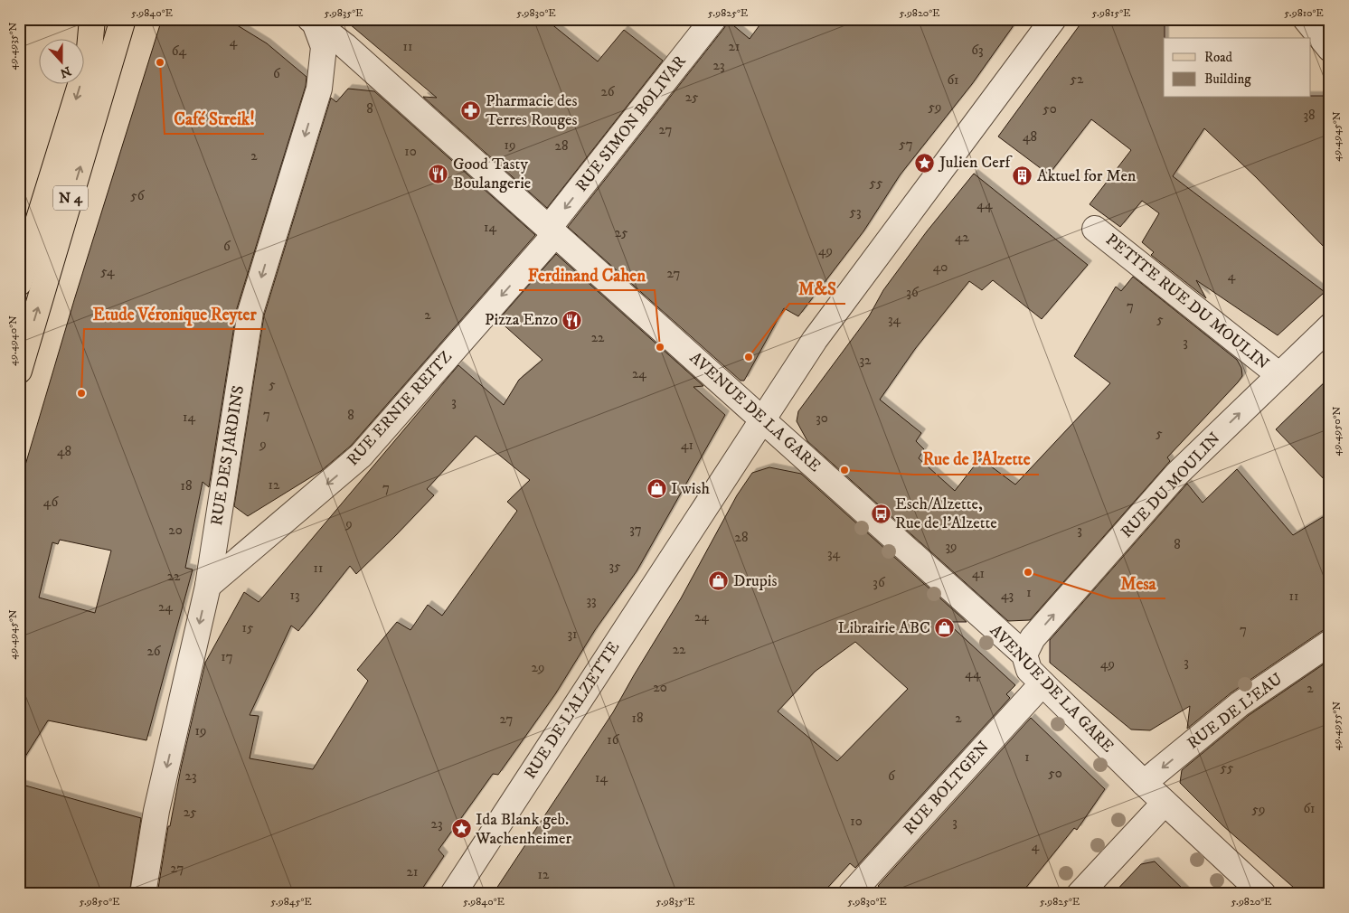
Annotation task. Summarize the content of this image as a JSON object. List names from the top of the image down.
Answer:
{
  "streets": {
    "main road": ["N 4"],
    "street": [
      "RUE SIMON BOLIVAR",
      "PETITE RUE DU MOULIN",
      "RUE ERNIE REITZ",
      "AVENUE DE LA GARE",
      "RUE DES JARDINS",
      "RUE DU MOULIN",
      "RUE DE L'ALZETTE",
      "RUE DE L'EAU",
      "RUE BOLTGEN"
    ]
  },
  "crossings": [
    ["RUE SIMON BOLIVAR", "RUE ERNIE REITZ"],
    ["RUE SIMON BOLIVAR", "AVENUE DE LA GARE"],
    ["PETITE RUE DU MOULIN", "RUE DU MOULIN"],
    ["RUE ERNIE REITZ", "AVENUE DE LA GARE"],
    ["RUE ERNIE REITZ", "RUE DES JARDINS"],
    ["AVENUE DE LA GARE", "RUE DES JARDINS"],
    ["AVENUE DE LA GARE", "RUE DU MOULIN"],
    ["AVENUE DE LA GARE", "RUE DE L'ALZETTE"],
    ["AVENUE DE LA GARE", "RUE DE L'EAU"],
    ["AVENUE DE LA GARE", "RUE BOLTGEN"]
  ],
  "one_way": [
    "RUE SIMON BOLIVAR",
    "RUE ERNIE REITZ",
    "RUE DES JARDINS",
    "RUE DU MOULIN",
    "RUE DE L'EAU"
  ],
  "places": {
    "other": [
      "Café Streik!",
      "Ferdinand Cahen",
      "M&S",
      "Etude Véronique Reyter",
      "Rue de l'Alzette",
      "Mesa"
    ],
    "pharmacy": ["Pharmacie des Terres Rouges"],
    "place": ["Julien Cerf", "Ida Blank geb. Wachenheimer"],
    "restaurant": ["Good Tasty Boulangerie", "Pizza Enzo"],
    "building": ["Aktuel for Men"],
    "shop": ["I wish", "Drupis", "Librairie ABC"],
    "bus stop": ["Esch/Alzette, Rue de l’Alzette"]
  },
  "house_numbers": [
    "4",
    "11",
    "21",
    "63",
    "64",
    "23",
    "6",
    "52",
    "61",
    "26",
    "25",
    "59",
    "8",
    "50",
    "38",
    "27",
    "48",
    "57",
    "19",
    "28",
    "10",
    "2",
    "55",
    "56",
    "44",
    "53",
    "14",
    "25",
    "42",
    "6",
    "49",
    "40",
    "54",
    "27",
    "4",
    "36",
    "7",
    "2",
    "34",
    "5",
    "22",
    "3",
    "32",
    "24",
    "5",
    "3",
    "7",
    "8",
    "14",
    "30",
    "5",
    "9",
    "41",
    "48",
    "12",
    "18",
    "7",
    "46",
    "9",
    "37",
    "20",
    "3",
    "28",
    "8",
    "39",
    "34",
    "35",
    "11",
    "41",
    "22",
    "36",
    "1",
    "13",
    "43",
    "11",
    "33",
    "24",
    "24",
    "15",
    "7",
    "31",
    "22",
    "26",
    "17",
    "3",
    "49",
    "29",
    "44",
    "20",
    "2",
    "18",
    "2",
    "27",
    "19",
    "16",
    "1",
    "55",
    "50",
    "23",
    "6",
    "14",
    "61",
    "59",
    "25",
    "10",
    "3",
    "23",
    "4",
    "27",
    "21",
    "12"
  ],
  "legend": ["Road", "Building"],
  "north": "bottom",
  "coordinates": [
    "5.9840°E",
    "5.9835°E",
    "5.9830°E",
    "5.9825°E",
    "5.9820°E",
    "5.9815°E",
    "5.9810°E",
    "49.4935°N",
    "49.4945°N",
    "49.4940°N",
    "49.4950°N",
    "49.4955°N",
    "5.9850°E",
    "5.9845°E"
  ]
}
